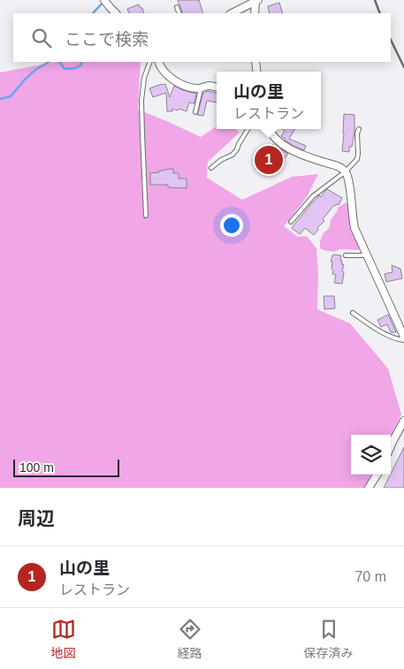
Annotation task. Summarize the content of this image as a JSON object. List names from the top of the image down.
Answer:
{
  "scale_bar": "100 m",
  "page": {
    "search": "ここで検索",
    "popup": ["山の里", "レストラン"],
    "pins": "1",
    "scale": "100 m",
    "heading": "周辺",
    "list": [
      {
        "mark": "1",
        "name": "山の里",
        "note": "レストラン",
        "value": "70 m"
      }
    ],
    "nav": ["地図", "経路", "保存済み"]
  }
}
